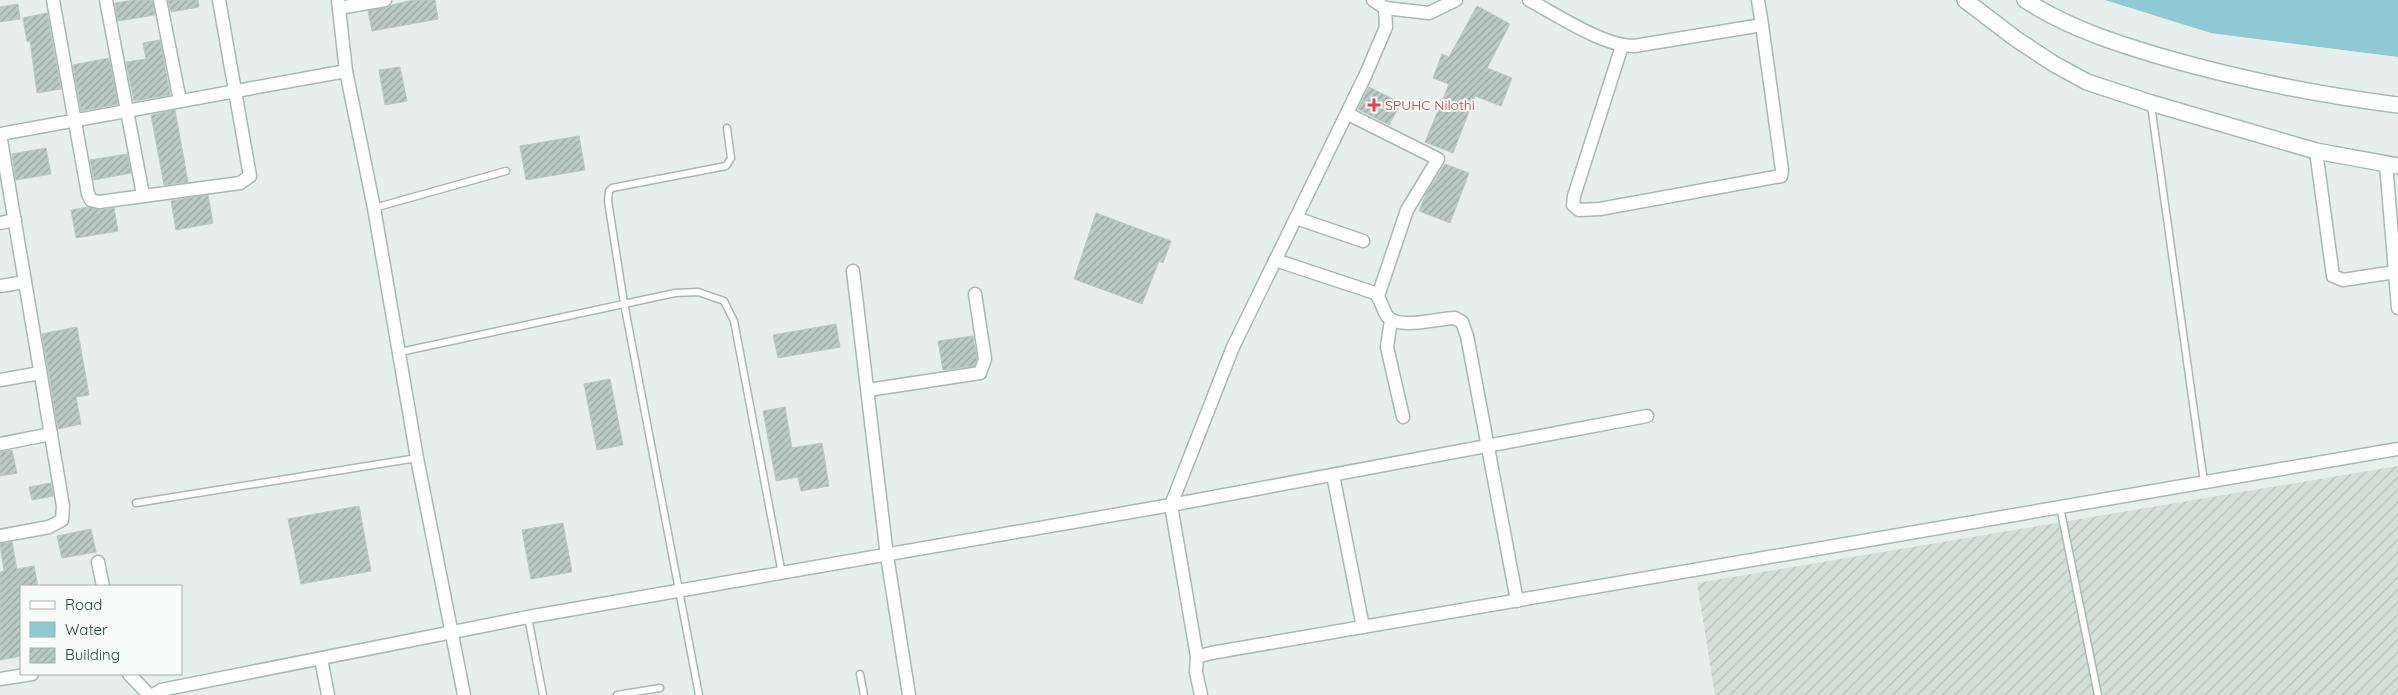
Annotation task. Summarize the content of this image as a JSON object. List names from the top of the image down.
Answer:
{
  "places": {
    "health": ["SPUHC Nilothi"]
  },
  "legend": ["Road", "Water", "Building"]
}
